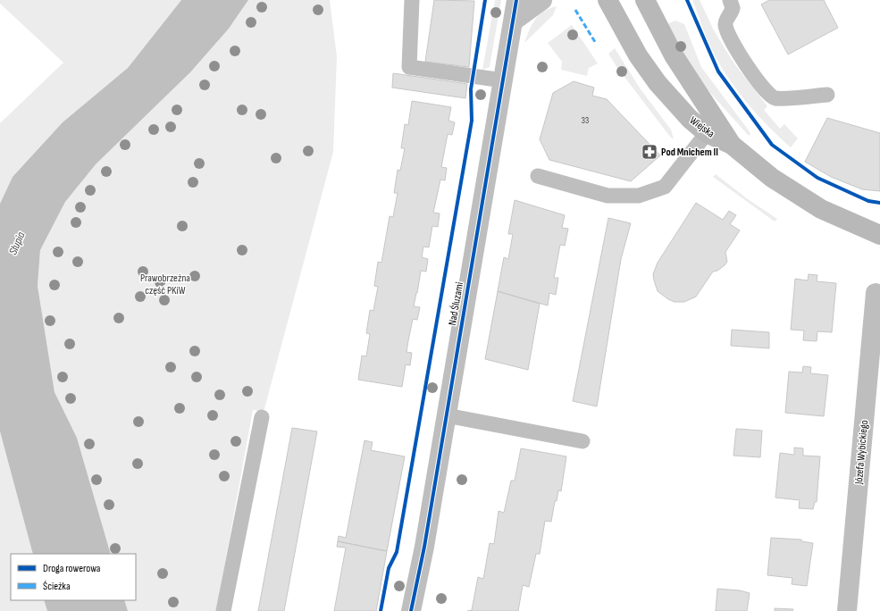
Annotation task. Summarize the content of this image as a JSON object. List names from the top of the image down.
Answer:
{
  "streets": {
    "main road": ["Wiejska"],
    "street": ["Nad Śluzami", "Józefa Wybickiego"]
  },
  "water": ["Słupia"],
  "parks": ["Prawobrzeżna część PKiW"],
  "places": {
    "pharmacy": ["Pod Mnichem II"]
  },
  "house_numbers": ["33"],
  "legend": ["Droga rowerowa", "Ścieżka"]
}
